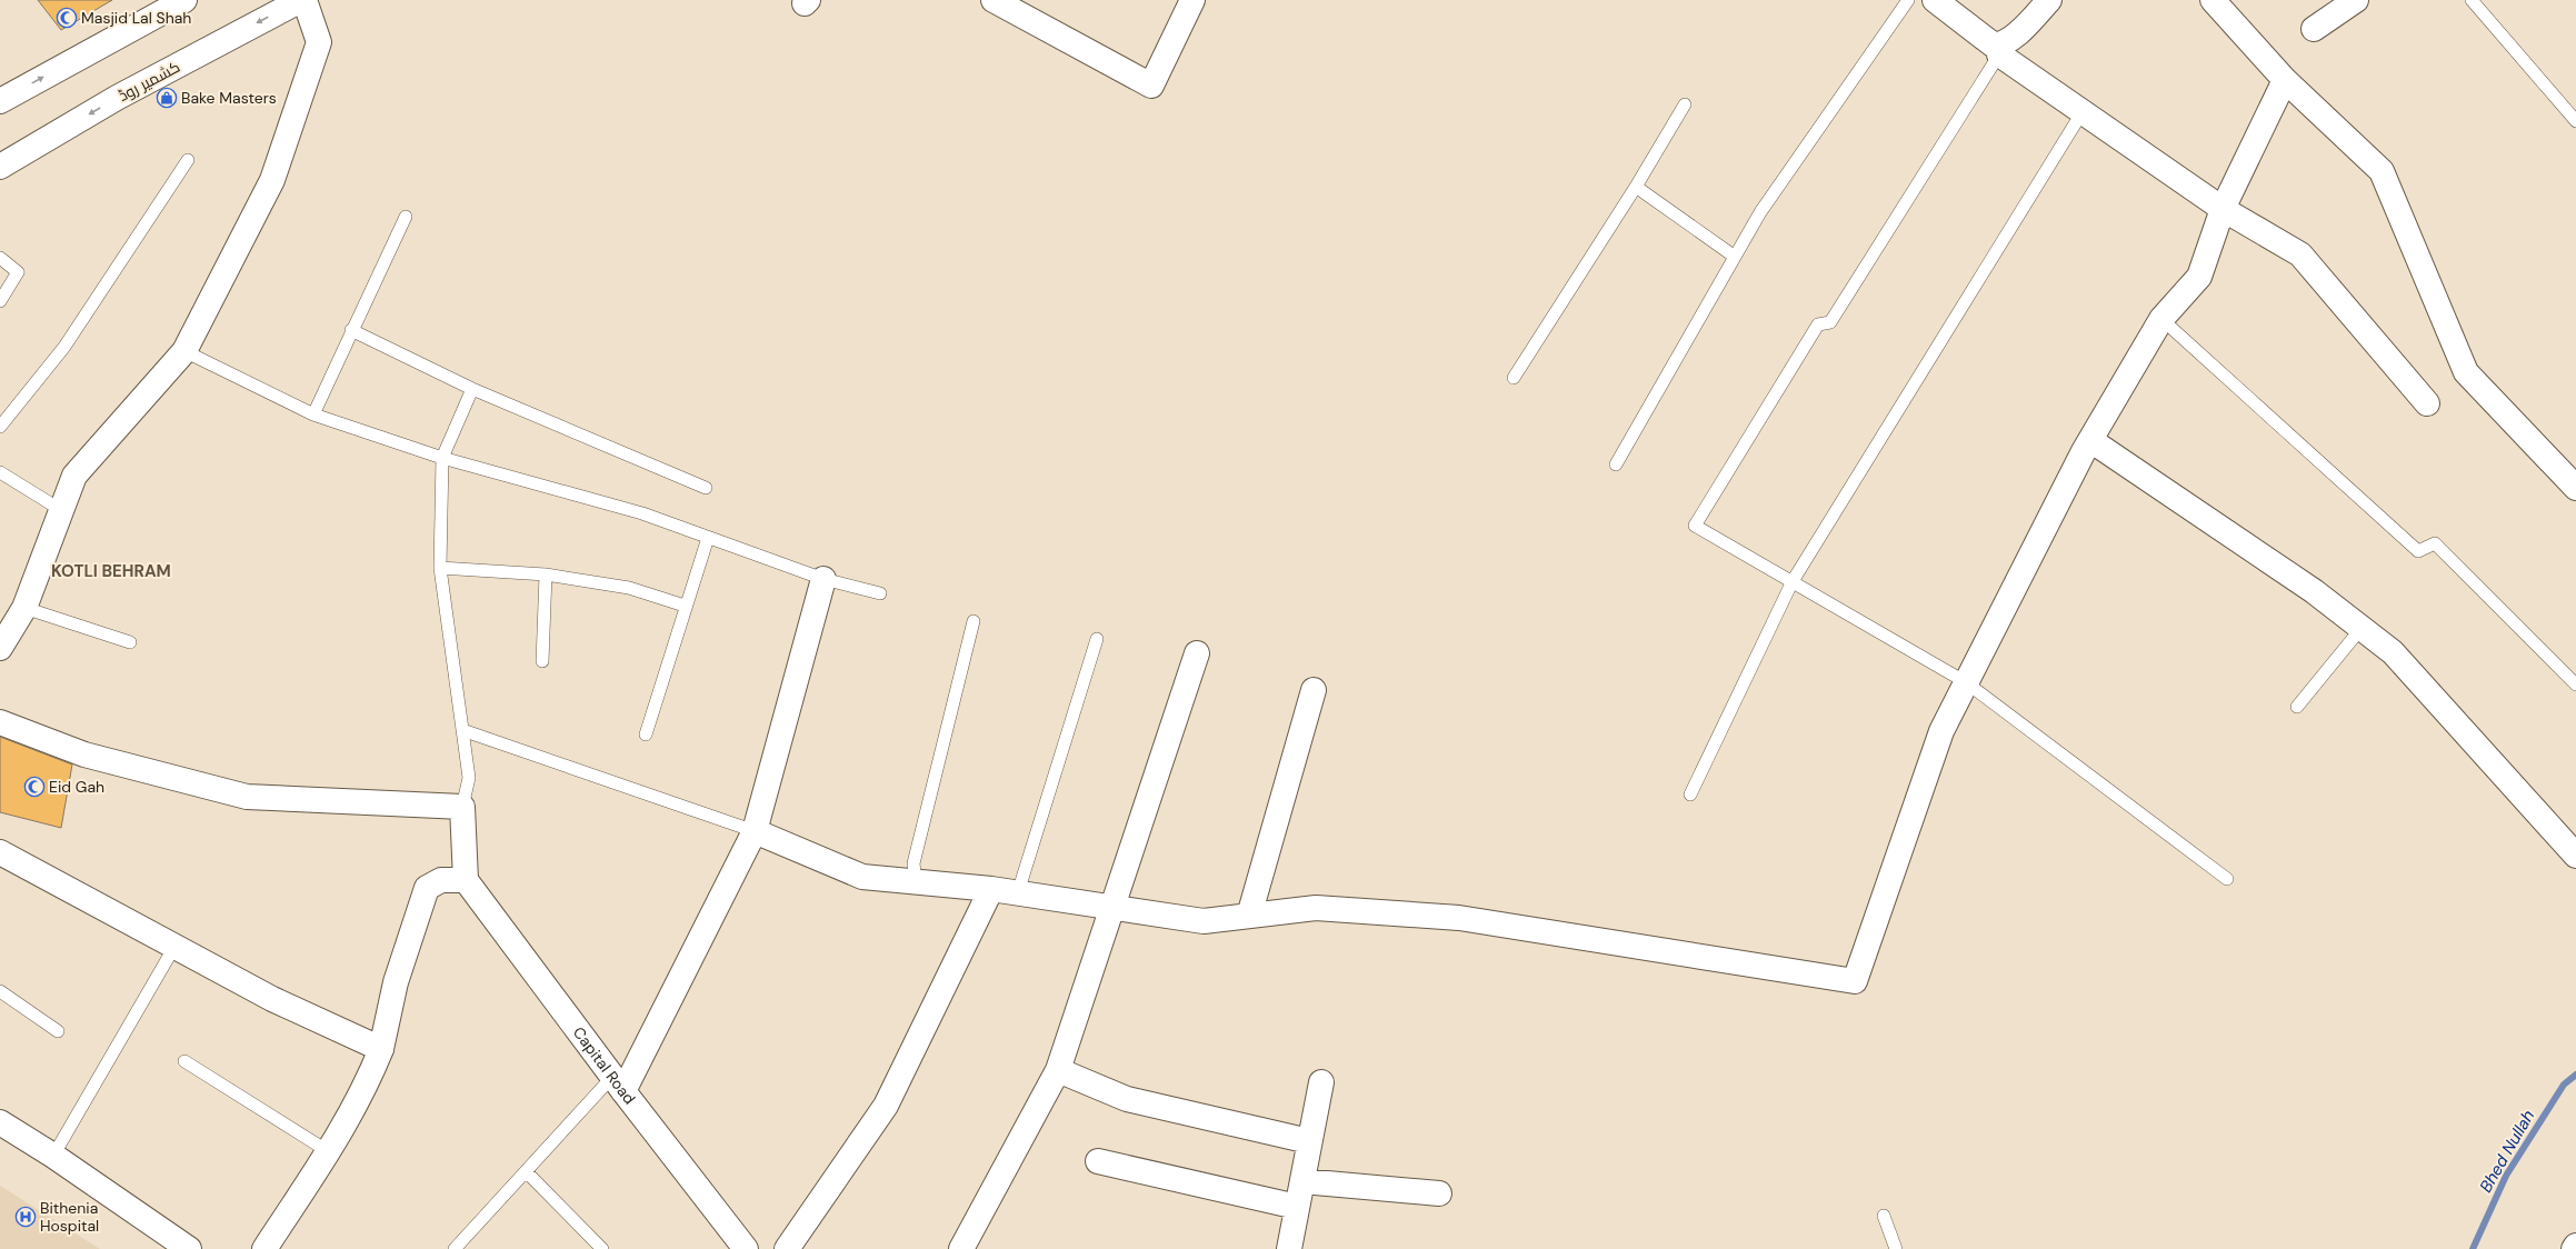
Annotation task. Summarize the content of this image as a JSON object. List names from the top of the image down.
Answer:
{
  "streets": {
    "street": ["کشمیر روڈ", "Capital Road"]
  },
  "districts": ["KOTLI BEHRAM"],
  "water": ["Bhed Nullah"],
  "places": {
    "mosque": ["Masjid Lal Shah", "Eid Gah"],
    "shop": ["Bake Masters"],
    "hospital": ["Bithenia Hospital"]
  }
}
